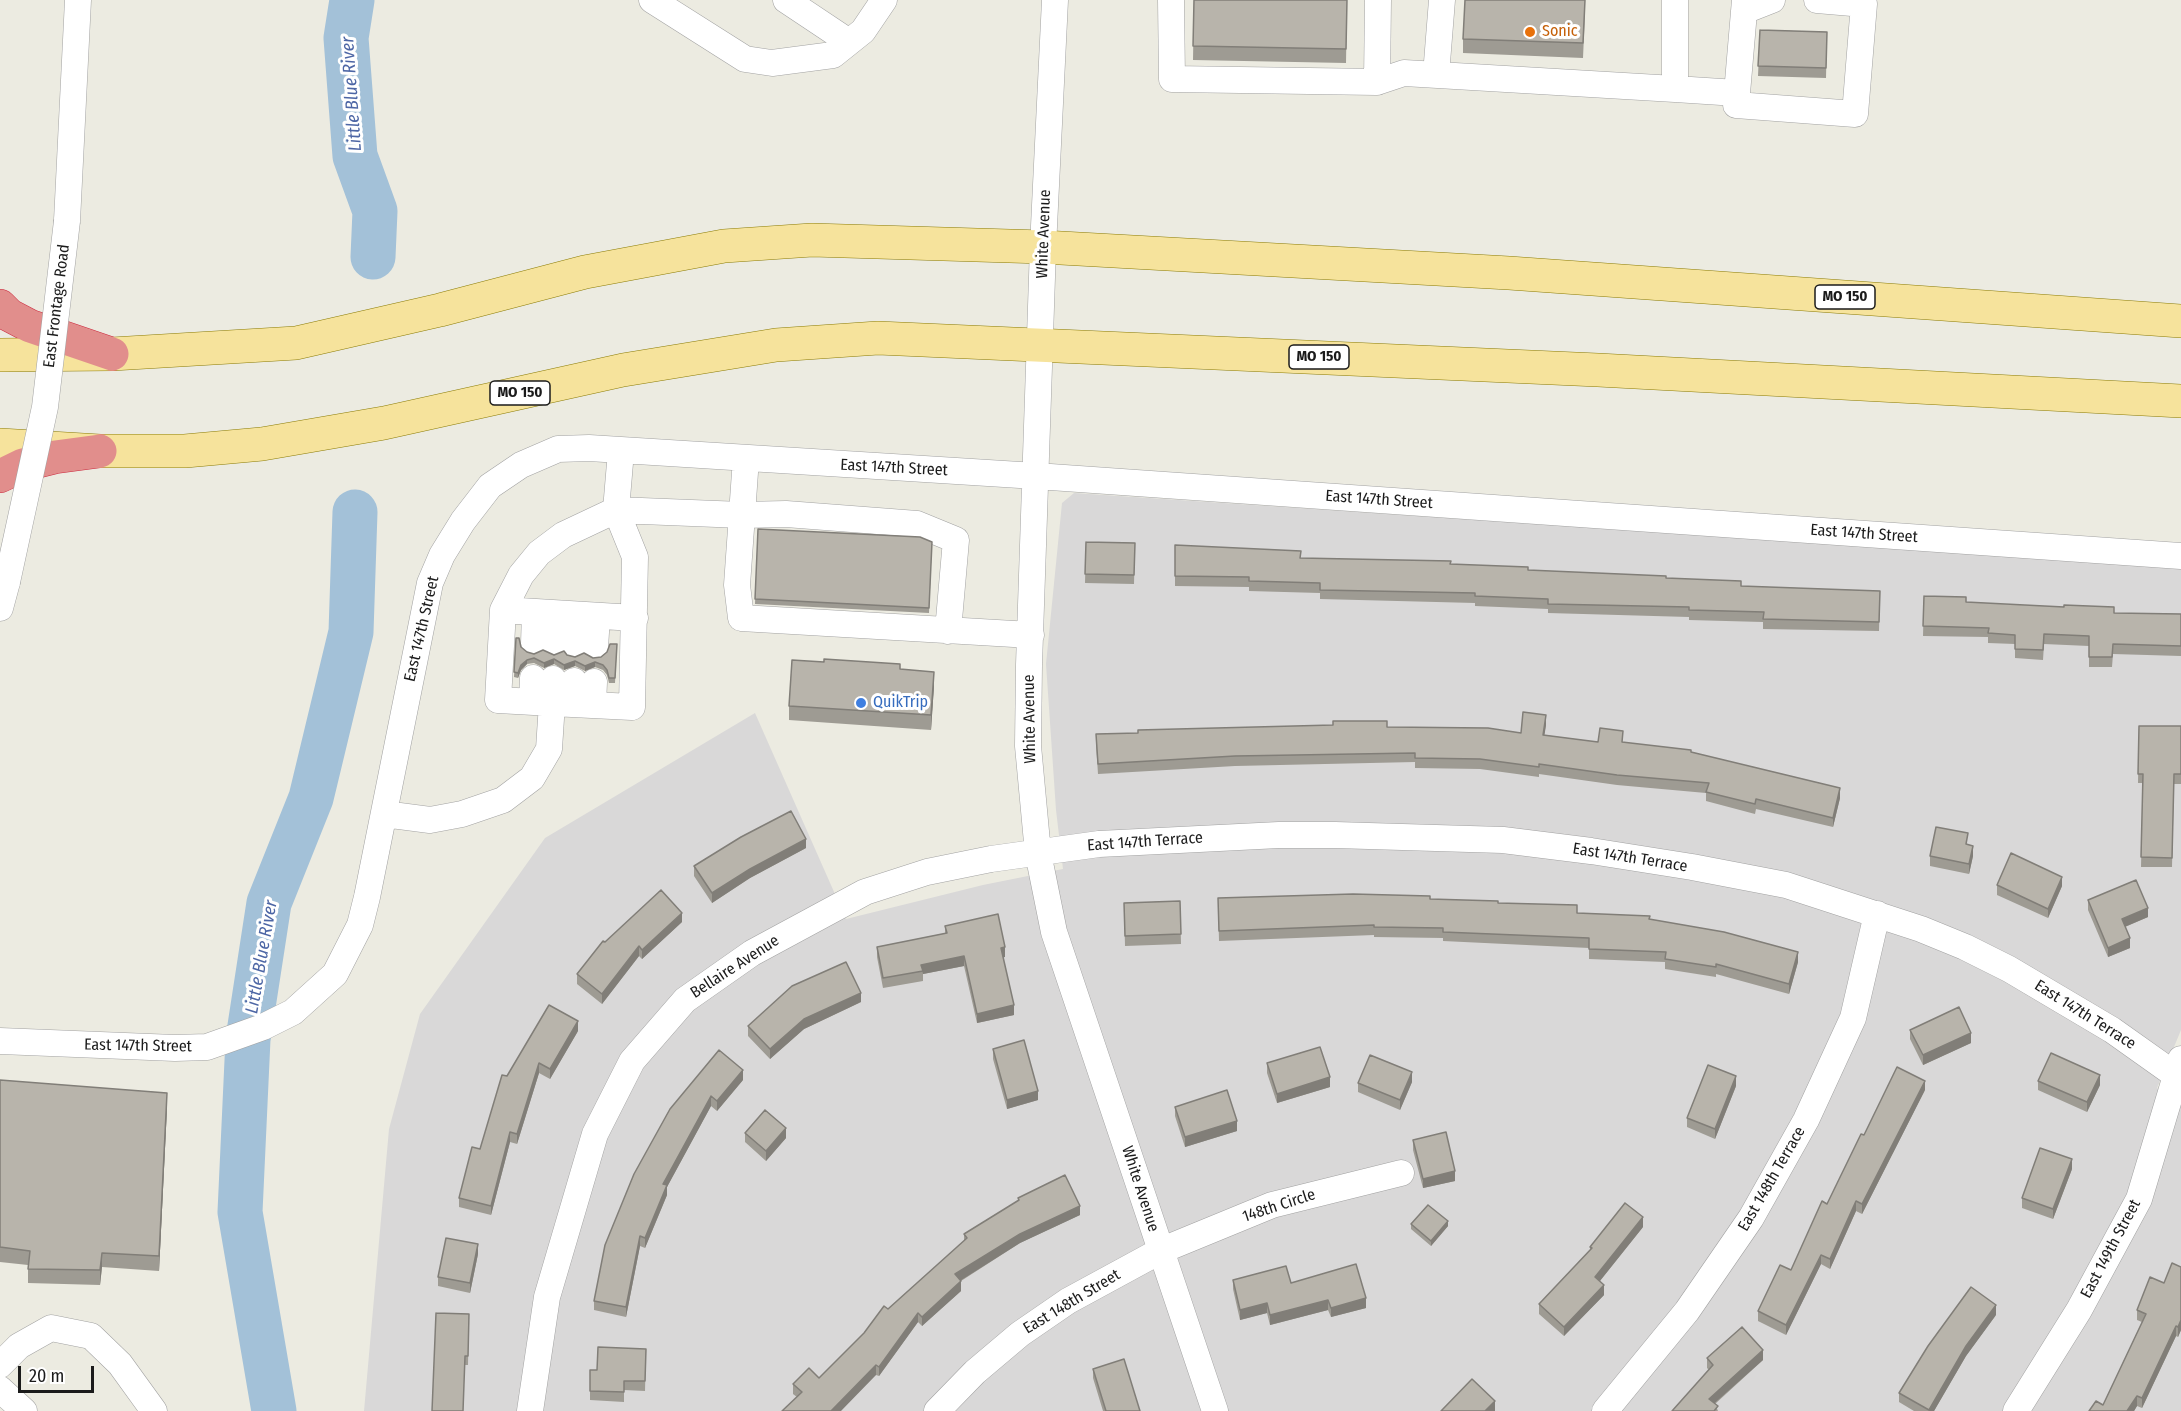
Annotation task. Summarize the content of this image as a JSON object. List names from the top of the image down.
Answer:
{
  "streets": {
    "main road": ["MO 150"],
    "street": [
      "White Avenue",
      "East Frontage Road",
      "East 147th Street",
      "East 147th Terrace",
      "Bellaire Avenue",
      "East 148th Terrace",
      "148th Circle",
      "East 149th Street",
      "East 148th Street"
    ]
  },
  "crossings": [
    ["White Avenue", "MO 150"],
    ["White Avenue", "East 147th Street"],
    ["White Avenue", "East 147th Terrace"],
    ["White Avenue", "Bellaire Avenue"],
    ["White Avenue", "148th Circle"],
    ["White Avenue", "East 148th Street"],
    ["East 147th Terrace", "Bellaire Avenue"],
    ["East 147th Terrace", "East 148th Terrace"],
    ["East 147th Terrace", "East 149th Street"],
    ["148th Circle", "East 148th Street"]
  ],
  "water": ["Little Blue River"],
  "places": ["Sonic", "QuikTrip"],
  "scale_bar": "20 m"
}
